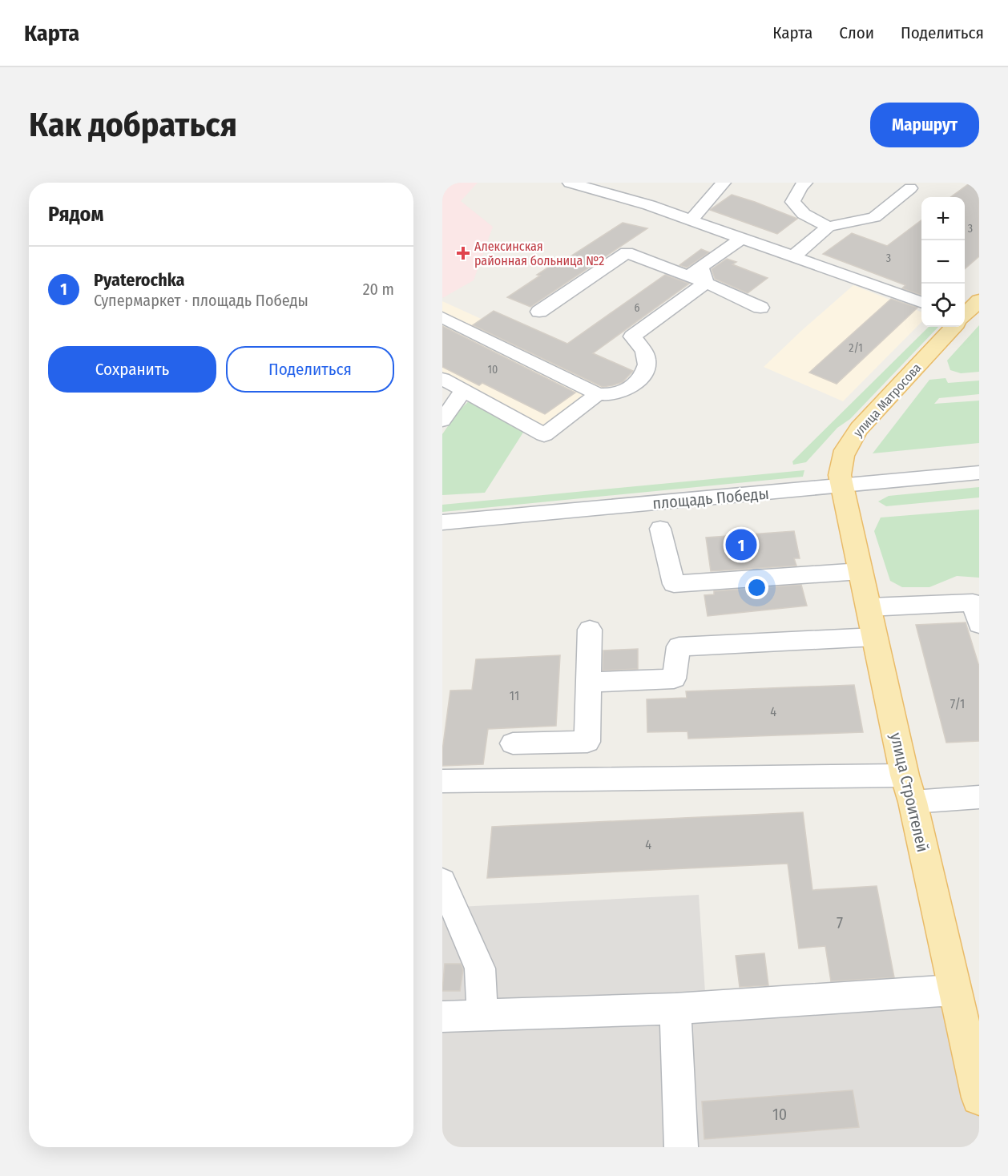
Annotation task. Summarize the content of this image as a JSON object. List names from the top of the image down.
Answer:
{
  "streets": {
    "main road": ["улица Матросова", "улица Строителей"],
    "street": ["площадь Победы"]
  },
  "crossings": [
    ["улица Матросова", "площадь Победы"],
    ["улица Матросова", "улица Строителей"],
    ["площадь Победы", "улица Строителей"]
  ],
  "places": {
    "health": ["Алексинская районная больница №2"]
  },
  "house_numbers": [
    "3",
    "3",
    "6",
    "2/1",
    "10",
    "11",
    "7/1",
    "4",
    "4",
    "7",
    "10"
  ],
  "page": {
    "header": "Карта",
    "nav": ["Карта", "Слои", "Поделиться"],
    "buttons": [
      "Маршрут",
      ["Сохранить", "Поделиться"]
    ],
    "title": "Как добраться",
    "heading": "Рядом",
    "map_buttons": ["+", "−"],
    "list": [
      {
        "mark": "1",
        "name": "Pyaterochka",
        "note": "Супермаркет · площадь Победы",
        "value": "20 m"
      }
    ],
    "pins": "1"
  }
}
